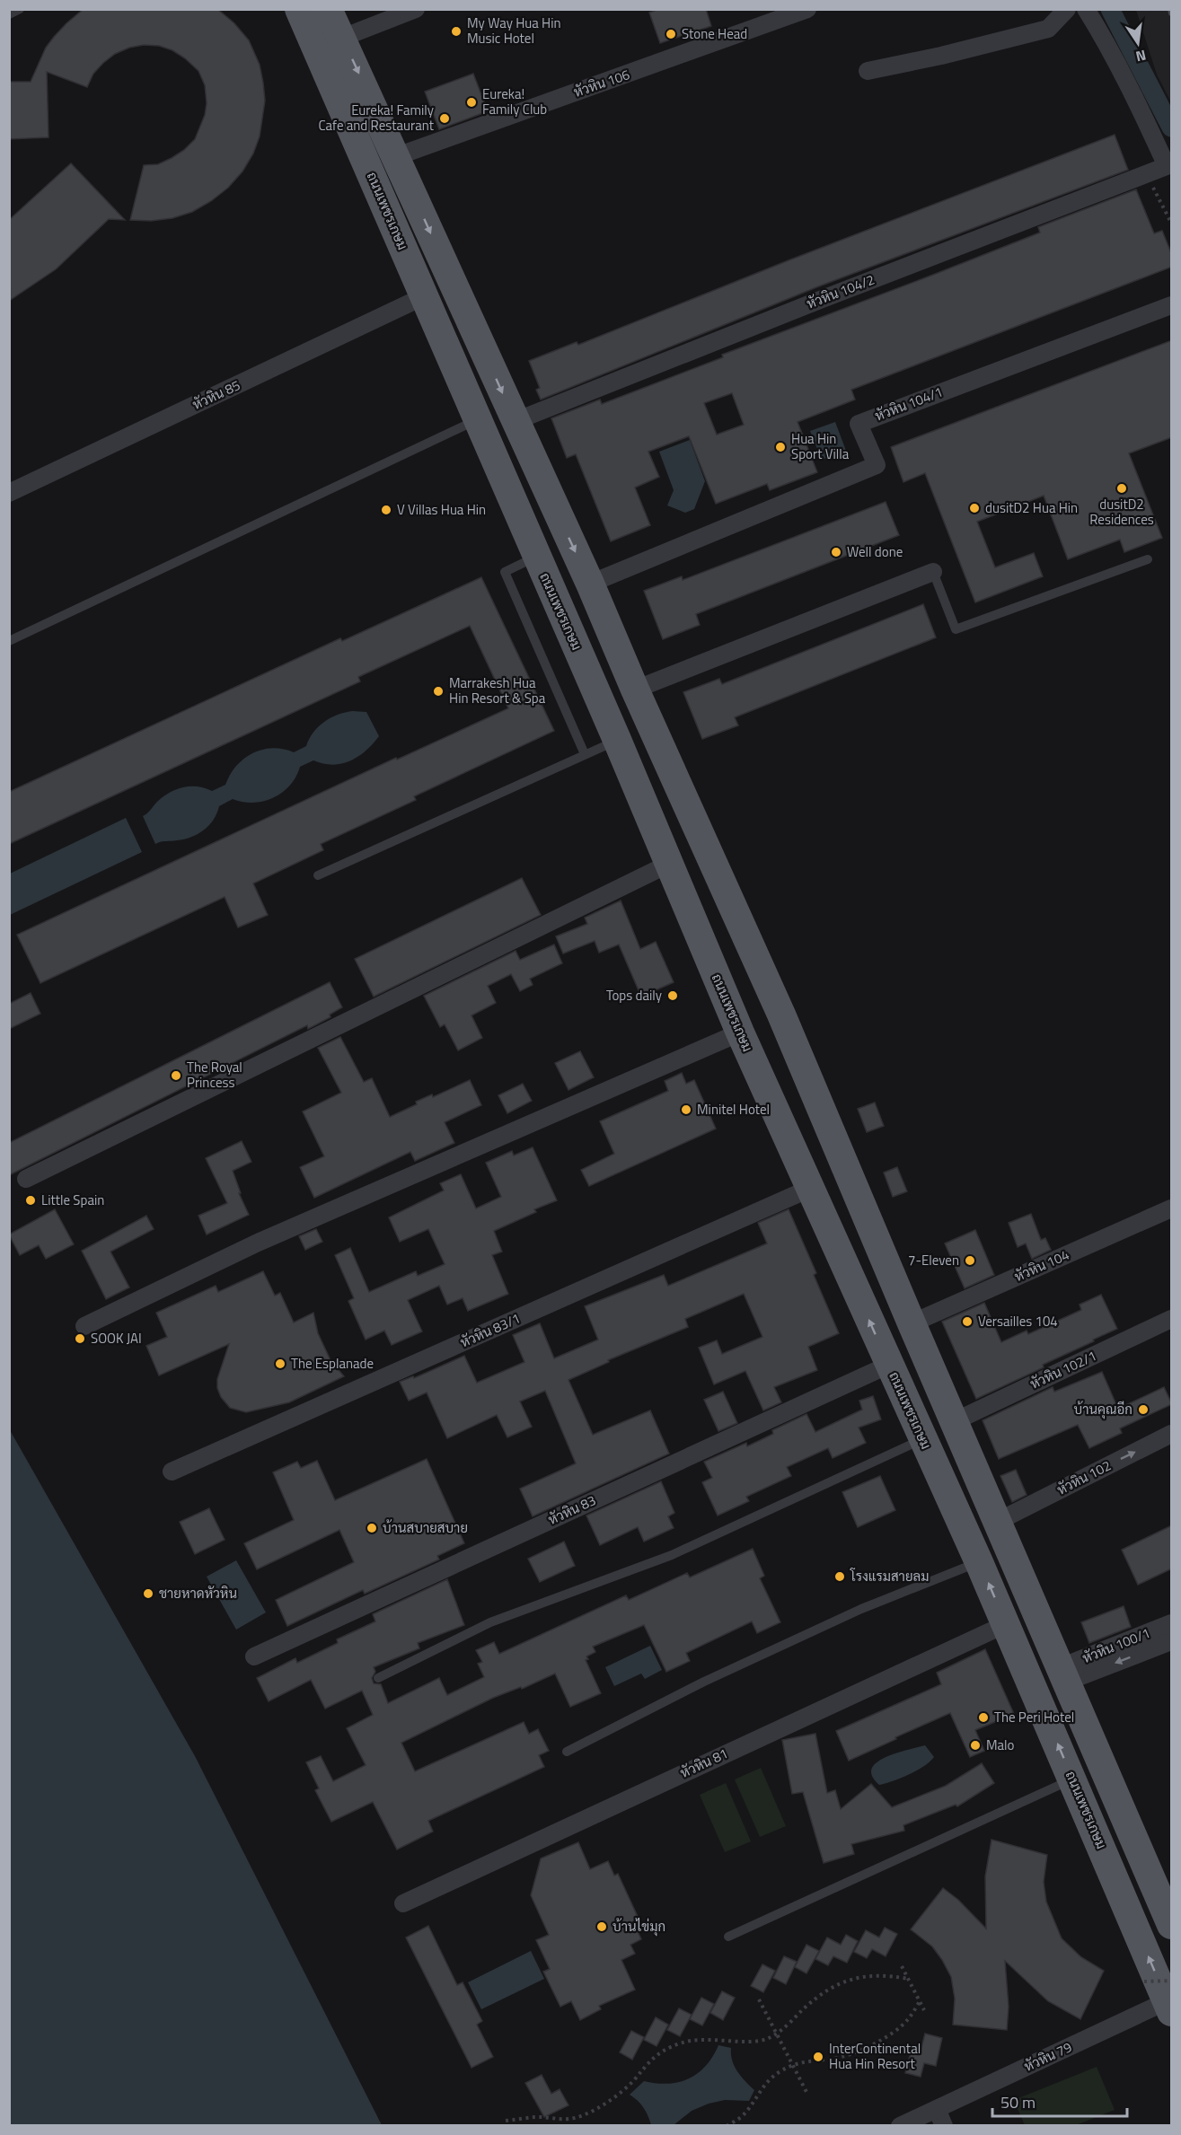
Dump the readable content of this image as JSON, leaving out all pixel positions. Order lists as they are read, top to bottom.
{
  "streets": {
    "main road": ["ถนนเพชรเกษม"],
    "street": [
      "หัวหิน 106",
      "หัวหิน 104/2",
      "หัวหิน 85",
      "หัวหิน 104/1",
      "หัวหิน 104",
      "หัวหิน 83/1",
      "หัวหิน 102/1",
      "หัวหิน 102",
      "หัวหิน 83",
      "หัวหิน 100/1",
      "หัวหิน 81",
      "หัวหิน 79"
    ]
  },
  "crossings": [
    ["ถนนเพชรเกษม", "หัวหิน 85"],
    ["ถนนเพชรเกษม", "หัวหิน 83/1"],
    ["ถนนเพชรเกษม", "หัวหิน 83"],
    ["ถนนเพชรเกษม", "หัวหิน 81"],
    ["ถนนเพชรเกษม", "หัวหิน 79"]
  ],
  "one_way": ["หัวหิน 102"],
  "places": [
    "My Way Hua Hin Music Hotel",
    "Stone Head",
    "Eureka! Family Club",
    "Eureka! Family Cafe and Restaurant",
    "Hua Hin Sport Villa",
    "dusitD2 Residences",
    "dusitD2 Hua Hin",
    "V Villas Hua Hin",
    "Well done",
    "Marrakesh Hua Hin Resort & Spa",
    "Tops daily",
    "The Royal Princess",
    "Minitel Hotel",
    "Little Spain",
    "7-Eleven",
    "Versailles 104",
    "SOOK JAI",
    "The Esplanade",
    "บ้านคุณอีก",
    "บ้านสบายสบาย",
    "โรงแรมสายลม",
    "ชายหาดหัวหิน",
    "The Peri Hotel",
    "Malo",
    "บ้านไข่มุก",
    "InterContinental Hua Hin Resort"
  ],
  "scale_bar": "50 m",
  "north": "bottom"
}
